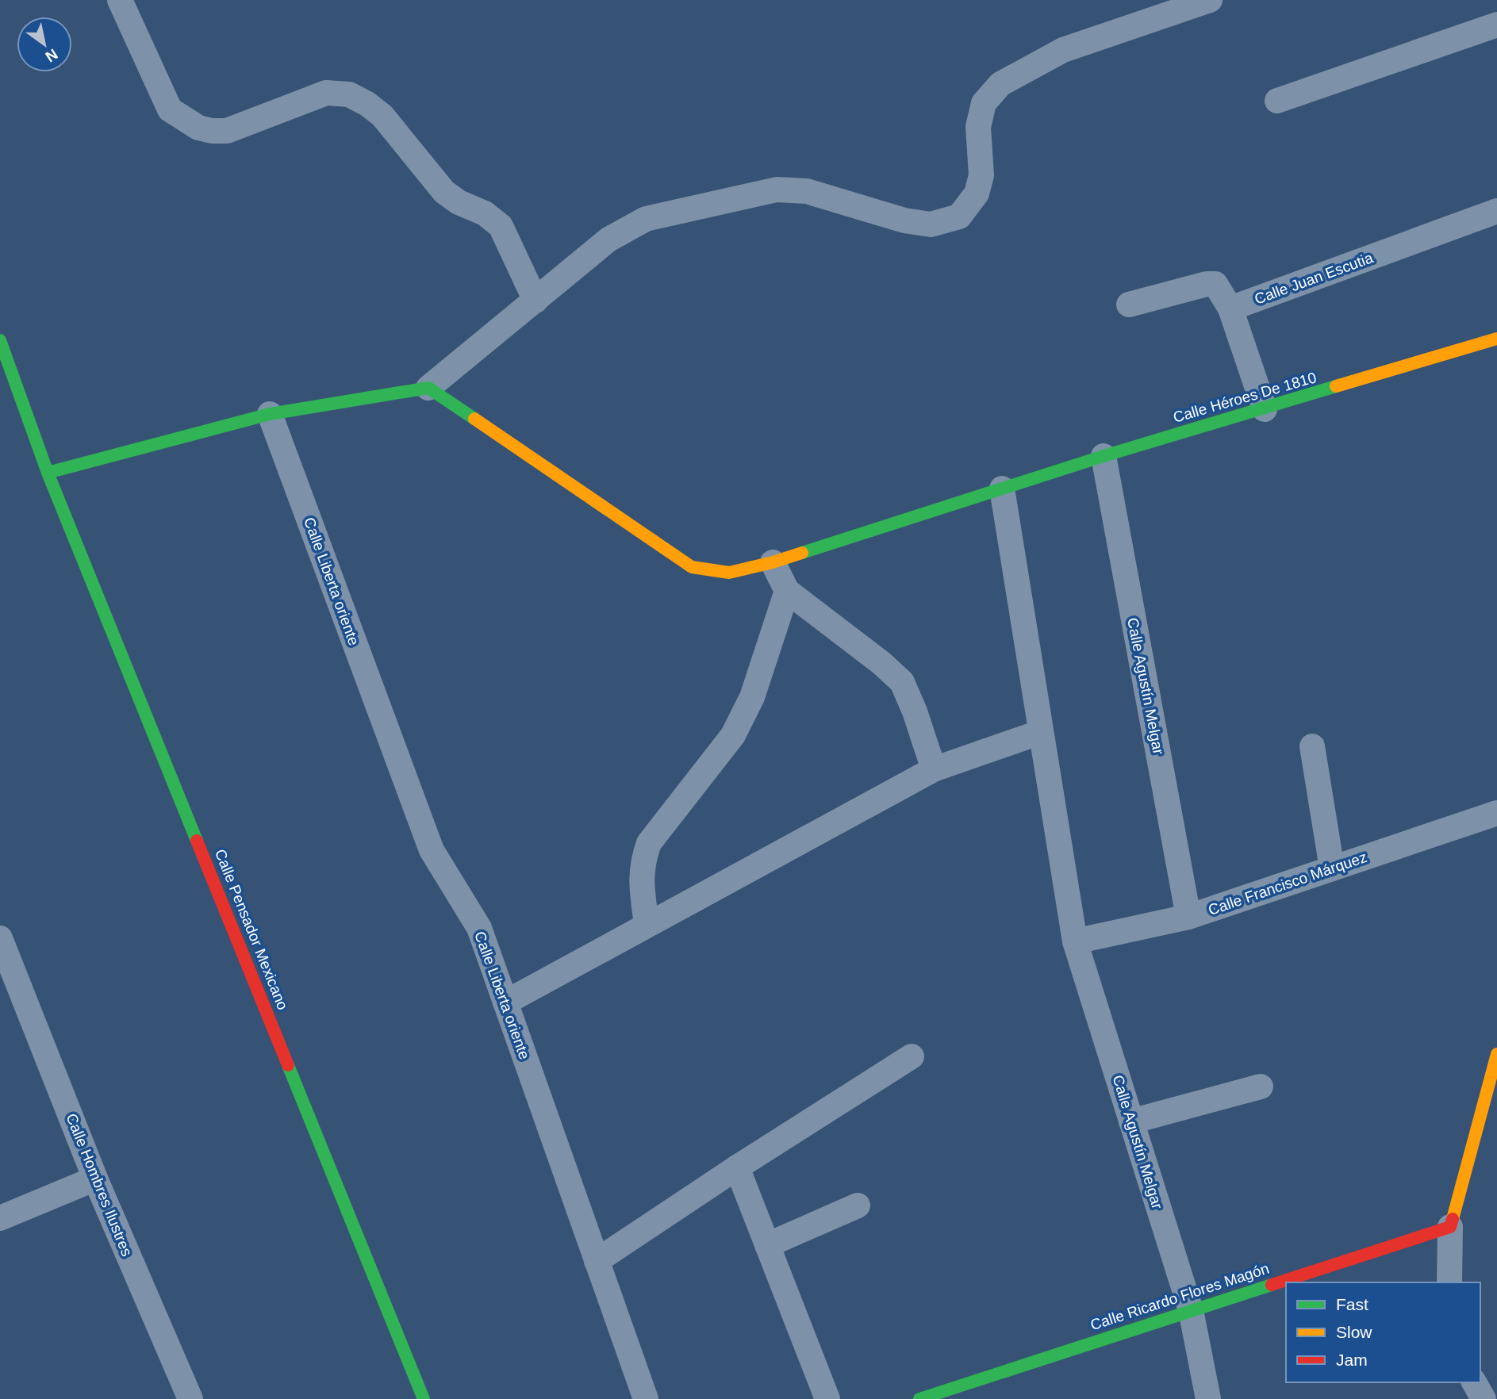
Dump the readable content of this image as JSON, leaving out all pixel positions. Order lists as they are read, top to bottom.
{
  "streets": {
    "street": [
      "Calle Juan Escutia",
      "Calle Héroes De 1810",
      "Calle Liberta oriente",
      "Calle Agustín Melgar",
      "Calle Francisco Márquez",
      "Calle Pensador Mexicano",
      "Calle Hombres Ilustres",
      "Calle Ricardo Flores Magón"
    ]
  },
  "crossings": [
    ["Calle Héroes De 1810", "Calle Agustín Melgar"],
    ["Calle Agustín Melgar", "Calle Francisco Márquez"],
    ["Calle Agustín Melgar", "Calle Ricardo Flores Magón"]
  ],
  "legend": ["Fast", "Slow", "Jam"],
  "north": "bottom right"
}
